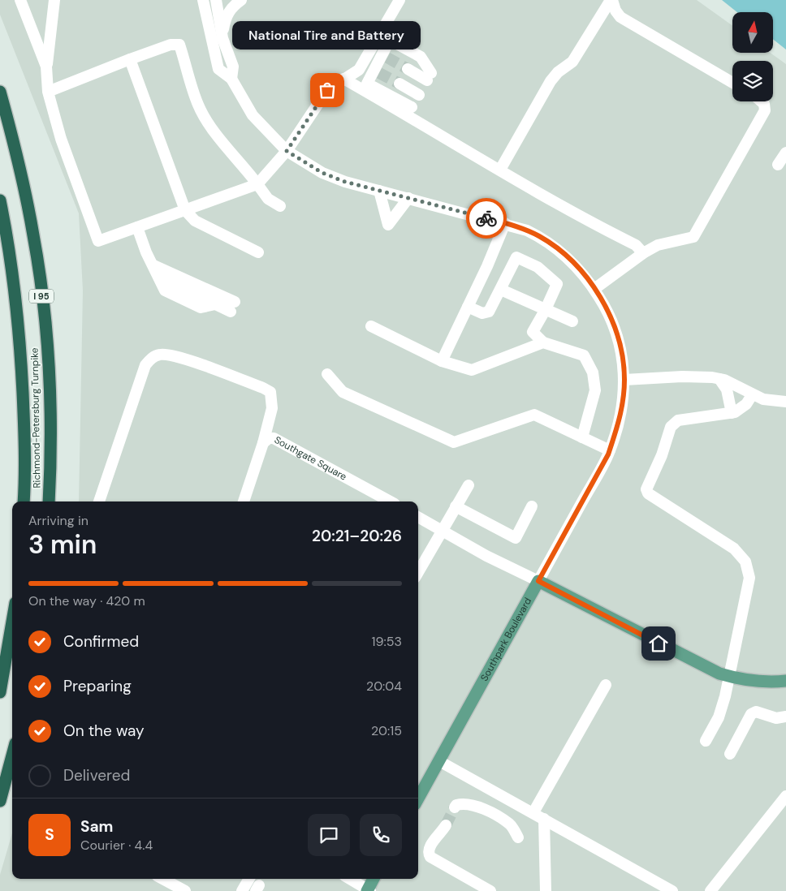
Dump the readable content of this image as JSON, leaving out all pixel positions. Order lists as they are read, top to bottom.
{
  "streets": {
    "highway": ["I 95", "Richmond-Petersburg Turnpike"],
    "main road": ["Southpark Boulevard"],
    "street": ["Southgate Square"]
  },
  "places": ["National Tire and Battery"],
  "north": "top",
  "page": {
    "bubble": "National Tire and Battery",
    "heading": ["3 min", "Arriving in", "20:21–20:26"],
    "panel": ["Sam", "Courier · 4.4"],
    "bar": "On the way · 420 m",
    "list": [
      ["Confirmed", "19:53"],
      ["Preparing", "20:04"],
      ["On the way", "20:15"],
      "Delivered"
    ],
    "round": "S"
  }
}
